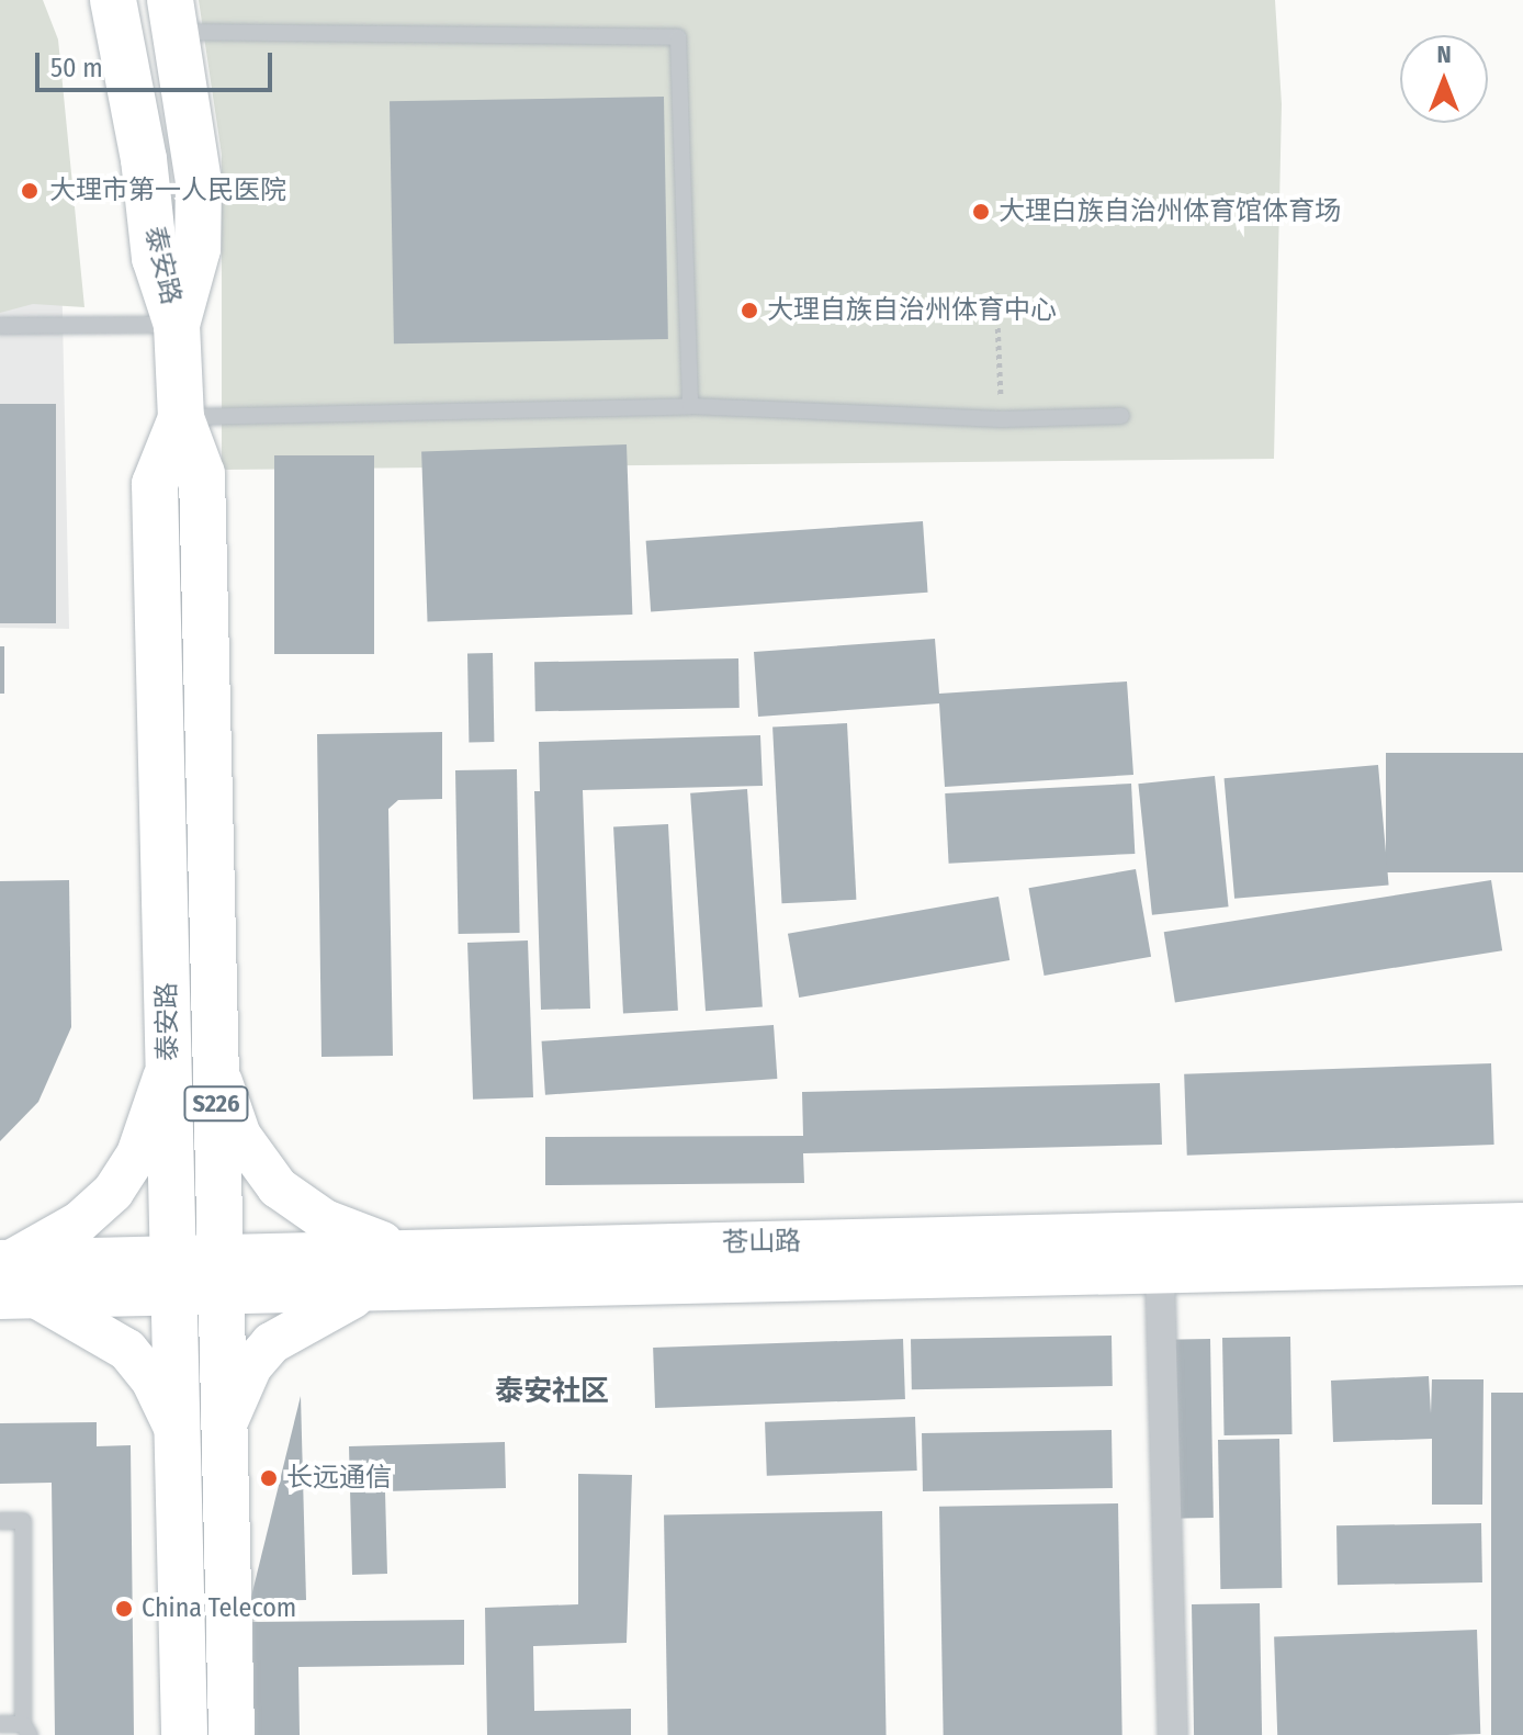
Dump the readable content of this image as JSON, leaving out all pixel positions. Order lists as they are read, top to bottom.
{
  "streets": {
    "main road": ["泰安路", "S226", "苍山路"]
  },
  "crossings": [
    ["泰安路", "苍山路"]
  ],
  "districts": ["泰安社区"],
  "places": [
    "大理市第一人民医院",
    "大理白族自治州体育馆体育场",
    "大理自族自治州体育中心",
    "长远通信",
    "China Telecom"
  ],
  "scale_bar": "50 m",
  "north": "top"
}
